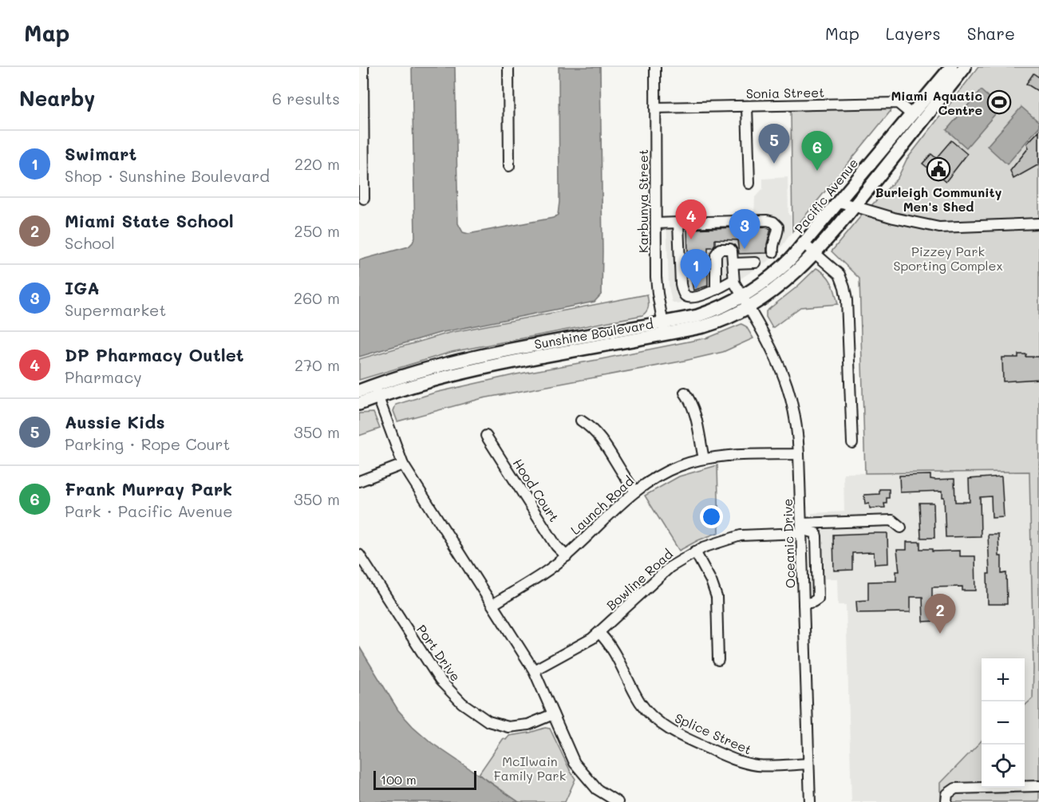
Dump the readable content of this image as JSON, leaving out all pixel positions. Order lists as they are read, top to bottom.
{
  "streets": {
    "main road": ["Pacific Avenue", "Sunshine Boulevard"],
    "street": [
      "Sonia Street",
      "Karbunya Street",
      "Hood Court",
      "Launch Road",
      "Oceanic Drive",
      "Bowline Road",
      "Port Drive",
      "Splice Street"
    ]
  },
  "crossings": [
    ["Sonia Street", "Pacific Avenue"],
    ["Sonia Street", "Karbunya Street"],
    ["Pacific Avenue", "Sunshine Boulevard"],
    ["Karbunya Street", "Sunshine Boulevard"],
    ["Sunshine Boulevard", "Oceanic Drive"],
    ["Hood Court", "Launch Road"],
    ["Launch Road", "Oceanic Drive"],
    ["Oceanic Drive", "Bowline Road"],
    ["Oceanic Drive", "Splice Street"],
    ["Bowline Road", "Splice Street"]
  ],
  "parks": ["Pizzey Park Sporting Complex", "McIlwain Family Park"],
  "places": {
    "sports": ["Miami Aquatic Centre"],
    "public building": ["Burleigh Community Men's Shed"]
  },
  "scale_bar": "100 m",
  "page": {
    "header": "Map",
    "nav": ["Map", "Layers", "Share"],
    "heading": ["Nearby", "6 results"],
    "pins": [
      "5",
      "6",
      "4",
      "3",
      "1",
      "2"
    ],
    "list": [
      {
        "mark": "1",
        "name": "Swimart",
        "note": "Shop · Sunshine Boulevard",
        "value": "220 m"
      },
      {
        "mark": "2",
        "name": "Miami State School",
        "note": "School",
        "value": "250 m"
      },
      {
        "mark": "3",
        "name": "IGA",
        "note": "Supermarket",
        "value": "260 m"
      },
      {
        "mark": "4",
        "name": "DP Pharmacy Outlet",
        "note": "Pharmacy",
        "value": "270 m"
      },
      {
        "mark": "5",
        "name": "Aussie Kids",
        "note": "Parking · Rope Court",
        "value": "350 m"
      },
      {
        "mark": "6",
        "name": "Frank Murray Park",
        "note": "Park · Pacific Avenue",
        "value": "350 m"
      }
    ],
    "map_buttons": ["+", "−"],
    "scale": "100 m"
  }
}
